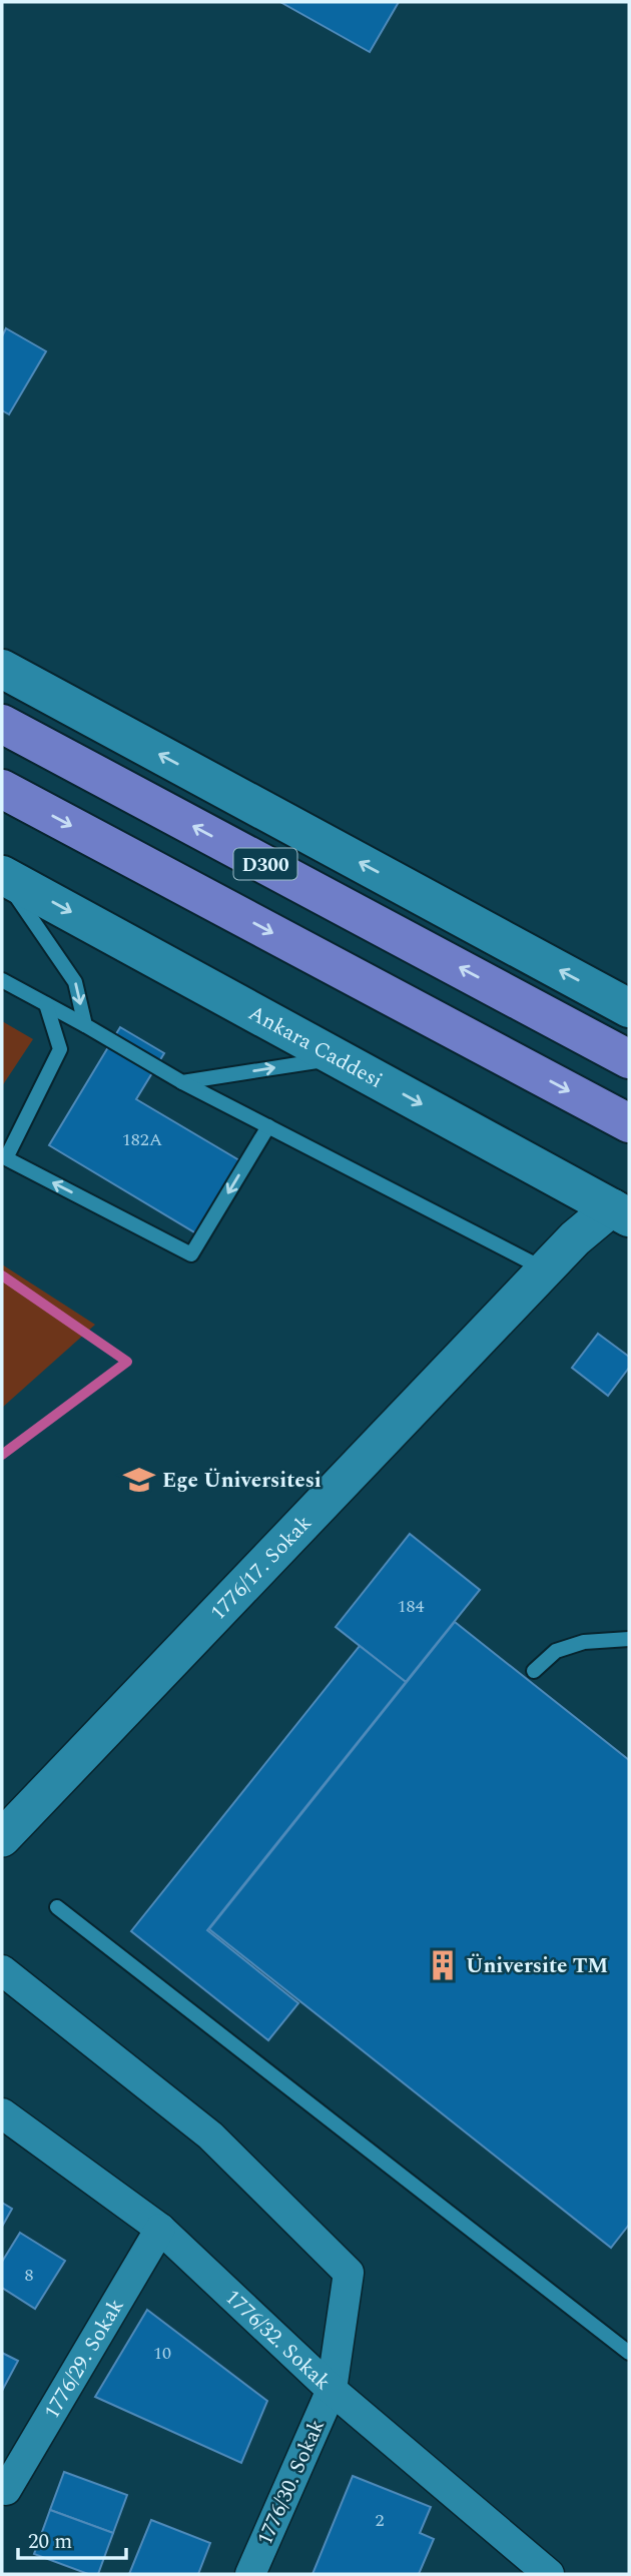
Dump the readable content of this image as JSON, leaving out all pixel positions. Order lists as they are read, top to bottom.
{
  "streets": {
    "highway": ["D300"],
    "main road": ["Ankara Caddesi"],
    "street": [
      "1776/17. Sokak",
      "1776/32. Sokak",
      "1776/29. Sokak",
      "1776/30. Sokak"
    ]
  },
  "crossings": [
    ["Ankara Caddesi", "1776/17. Sokak"],
    ["1776/32. Sokak", "1776/29. Sokak"],
    ["1776/32. Sokak", "1776/30. Sokak"]
  ],
  "places": {
    "school or university": ["Ege Üniversitesi"],
    "building": ["Üniversite TM"]
  },
  "house_numbers": [
    "182A",
    "184",
    "8",
    "10",
    "2"
  ],
  "scale_bar": "20 m"
}
